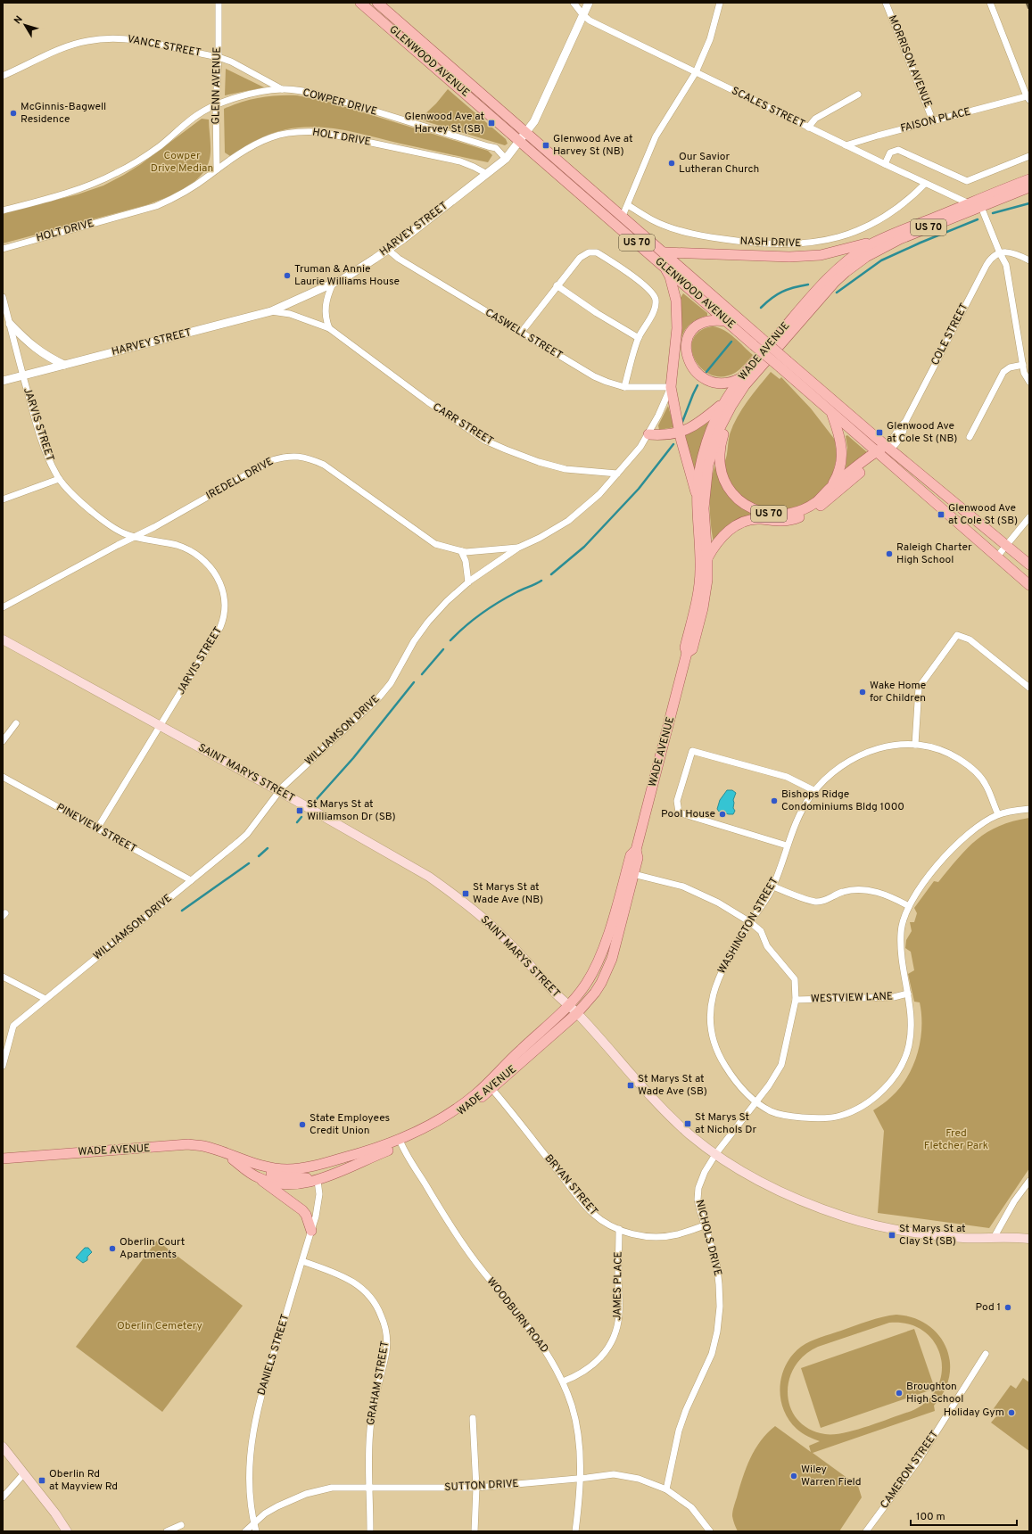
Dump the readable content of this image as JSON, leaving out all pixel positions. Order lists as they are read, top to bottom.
{
  "streets": {
    "main road": [
      "GLENWOOD AVENUE",
      "US 70",
      "WADE AVENUE",
      "SAINT MARYS STREET"
    ],
    "street": [
      "VANCE STREET",
      "MORRISON AVENUE",
      "GLENN AVENUE",
      "COWPER DRIVE",
      "SCALES STREET",
      "FAISON PLACE",
      "HOLT DRIVE",
      "HARVEY STREET",
      "NASH DRIVE",
      "CASWELL STREET",
      "COLE STREET",
      "JARVIS STREET",
      "CARR STREET",
      "IREDELL DRIVE",
      "WILLIAMSON DRIVE",
      "PINEVIEW STREET",
      "WASHINGTON STREET",
      "WESTVIEW LANE",
      "BRYAN STREET",
      "NICHOLS DRIVE",
      "JAMES PLACE",
      "WOODBURN ROAD",
      "DANIELS STREET",
      "GRAHAM STREET",
      "CAMERON STREET",
      "SUTTON DRIVE"
    ]
  },
  "crossings": [
    ["VANCE STREET", "GLENN AVENUE"],
    ["VANCE STREET", "COWPER DRIVE"],
    ["GLENWOOD AVENUE", "US 70"],
    ["GLENWOOD AVENUE", "HARVEY STREET"],
    ["GLENWOOD AVENUE", "COLE STREET"],
    ["MORRISON AVENUE", "FAISON PLACE"],
    ["GLENN AVENUE", "COWPER DRIVE"],
    ["GLENN AVENUE", "HOLT DRIVE"],
    ["COWPER DRIVE", "HARVEY STREET"],
    ["SCALES STREET", "FAISON PLACE"],
    ["SCALES STREET", "HARVEY STREET"],
    ["SCALES STREET", "NASH DRIVE"],
    ["SCALES STREET", "WADE AVENUE"],
    ["HOLT DRIVE", "HARVEY STREET"],
    ["US 70", "WADE AVENUE"],
    ["HARVEY STREET", "CASWELL STREET"],
    ["HARVEY STREET", "JARVIS STREET"],
    ["HARVEY STREET", "CARR STREET"],
    ["CASWELL STREET", "WILLIAMSON DRIVE"],
    ["WADE AVENUE", "SAINT MARYS STREET"],
    ["WADE AVENUE", "BRYAN STREET"],
    ["WADE AVENUE", "NICHOLS DRIVE"],
    ["WADE AVENUE", "WOODBURN ROAD"],
    ["WADE AVENUE", "DANIELS STREET"],
    ["JARVIS STREET", "IREDELL DRIVE"],
    ["JARVIS STREET", "SAINT MARYS STREET"],
    ["JARVIS STREET", "PINEVIEW STREET"],
    ["CARR STREET", "WILLIAMSON DRIVE"],
    ["IREDELL DRIVE", "WILLIAMSON DRIVE"],
    ["WILLIAMSON DRIVE", "SAINT MARYS STREET"],
    ["WILLIAMSON DRIVE", "PINEVIEW STREET"],
    ["SAINT MARYS STREET", "NICHOLS DRIVE"],
    ["WASHINGTON STREET", "WESTVIEW LANE"],
    ["WASHINGTON STREET", "NICHOLS DRIVE"],
    ["WESTVIEW LANE", "NICHOLS DRIVE"],
    ["BRYAN STREET", "NICHOLS DRIVE"],
    ["BRYAN STREET", "JAMES PLACE"],
    ["NICHOLS DRIVE", "SUTTON DRIVE"],
    ["JAMES PLACE", "WOODBURN ROAD"],
    ["WOODBURN ROAD", "SUTTON DRIVE"],
    ["DANIELS STREET", "GRAHAM STREET"],
    ["DANIELS STREET", "SUTTON DRIVE"],
    ["GRAHAM STREET", "SUTTON DRIVE"]
  ],
  "parks": ["Cowper Drive Median", "Fred Fletcher Park", "Oberlin Cemetery"],
  "places": {
    "other": [
      "McGinnis-Bagwell Residence",
      "Our Savior Lutheran Church",
      "Truman & Annie Laurie Williams House",
      "Raleigh Charter High School",
      "Wake Home for Children",
      "Bishops Ridge Condominiums Bldg 1000",
      "Pool House",
      "State Employees Credit Union",
      "Oberlin Court Apartments",
      "Pod 1",
      "Broughton High School",
      "Holiday Gym",
      "Wiley Warren Field"
    ],
    "transit": [
      "Glenwood Ave at Harvey St (SB)",
      "Glenwood Ave at Harvey St (NB)",
      "Glenwood Ave at Cole St (NB)",
      "Glenwood Ave at Cole St (SB)",
      "St Marys St at Williamson Dr (SB)",
      "St Marys St at Wade Ave (NB)",
      "St Marys St at Wade Ave (SB)",
      "St Marys St at Nichols Dr",
      "St Marys St at Clay St (SB)",
      "Oberlin Rd at Mayview Rd"
    ]
  },
  "scale_bar": "100 m",
  "north": "top left"
}
